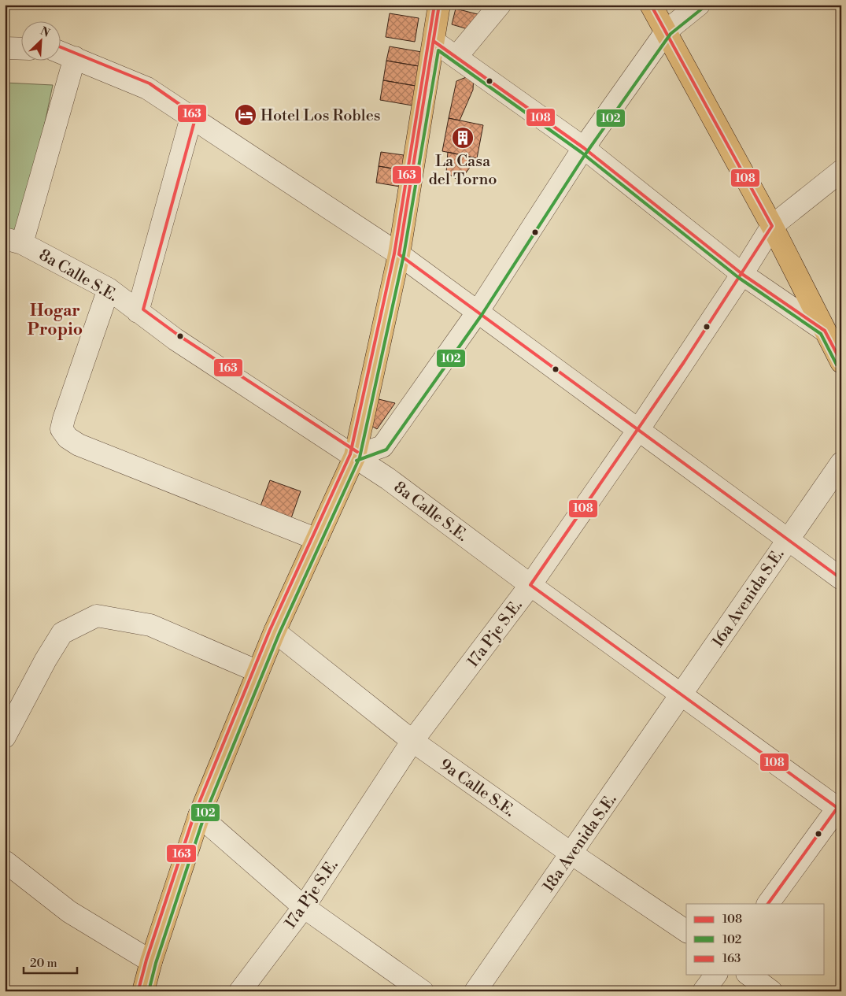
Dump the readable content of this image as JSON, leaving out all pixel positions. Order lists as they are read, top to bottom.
{
  "streets": {
    "street": [
      "8a Calle S.E.",
      "16a Avenida S.E.",
      "17a Pje S.E.",
      "9a Calle S.E.",
      "18a Avenida S.E."
    ]
  },
  "crossings": [
    ["8a Calle S.E.", "16a Avenida S.E."],
    ["8a Calle S.E.", "17a Pje S.E."],
    ["8a Calle S.E.", "18a Avenida S.E."],
    ["16a Avenida S.E.", "18a Avenida S.E."],
    ["17a Pje S.E.", "9a Calle S.E."],
    ["9a Calle S.E.", "18a Avenida S.E."]
  ],
  "districts": ["Hogar Propio"],
  "places": {
    "hotel": ["Hotel Los Robles"],
    "building": ["La Casa del Torno"]
  },
  "lines": ["transit line 108", "transit line 163", "transit line 102"],
  "legend": ["108", "102", "163"],
  "scale_bar": "20 m",
  "north": "top right"
}
